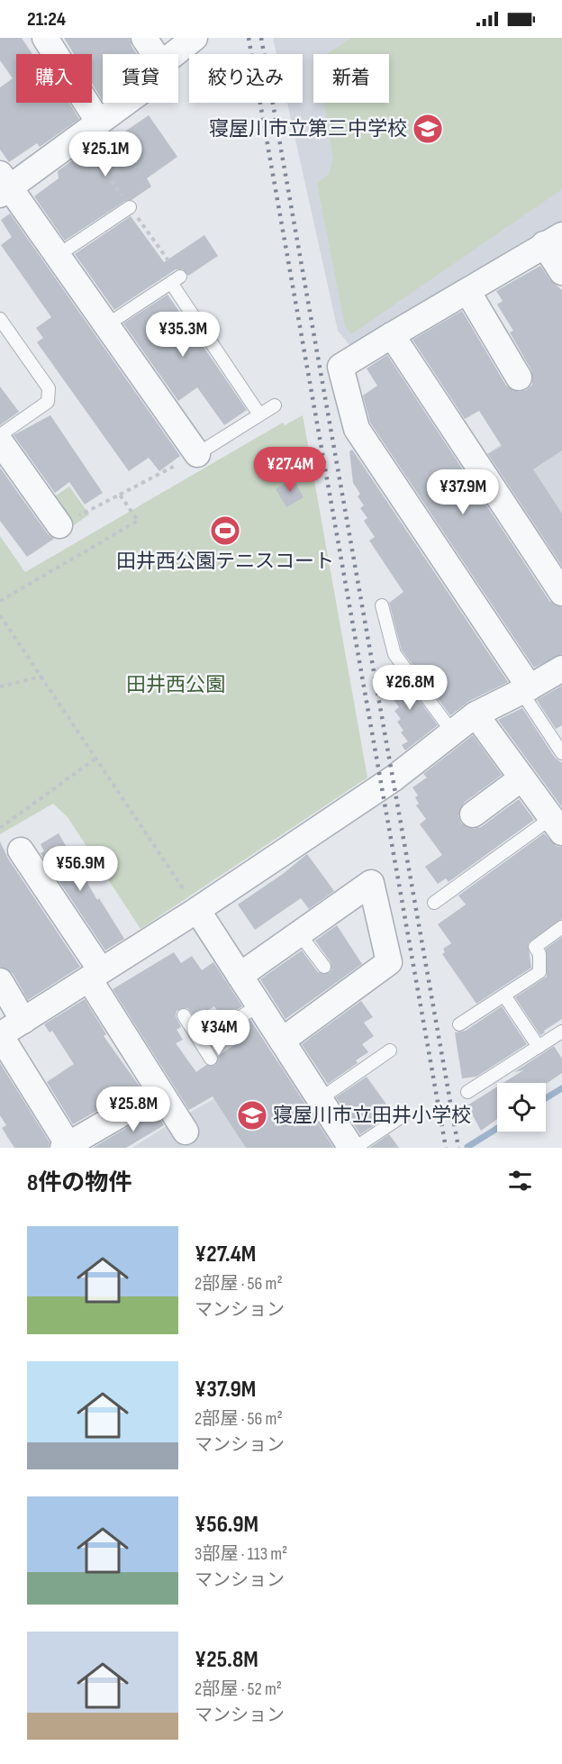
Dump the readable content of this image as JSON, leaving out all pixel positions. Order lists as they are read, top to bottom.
{
  "parks": ["田井西公園"],
  "places": {
    "school or university": ["寝屋川市立第三中学校", "寝屋川市立田井小学校"],
    "sports": ["田井西公園テニスコート"]
  },
  "page": {
    "status": "21:24",
    "chip": [
      "購入",
      "賃貸",
      "絞り込み",
      "新着"
    ],
    "price": [
      "¥25.1M",
      "¥35.3M",
      "¥27.4M",
      "¥37.9M",
      "¥26.8M",
      "¥56.9M",
      "¥34M",
      "¥25.8M"
    ],
    "heading": "8件の物件",
    "list": [
      {
        "name": "¥27.4M",
        "note": "2部屋 · 56 m² · マンション"
      },
      {
        "name": "¥37.9M",
        "note": "2部屋 · 56 m² · マンション"
      },
      {
        "name": "¥56.9M",
        "note": "3部屋 · 113 m² · マンション"
      },
      {
        "name": "¥25.8M",
        "note": "2部屋 · 52 m² · マンション"
      }
    ]
  }
}
